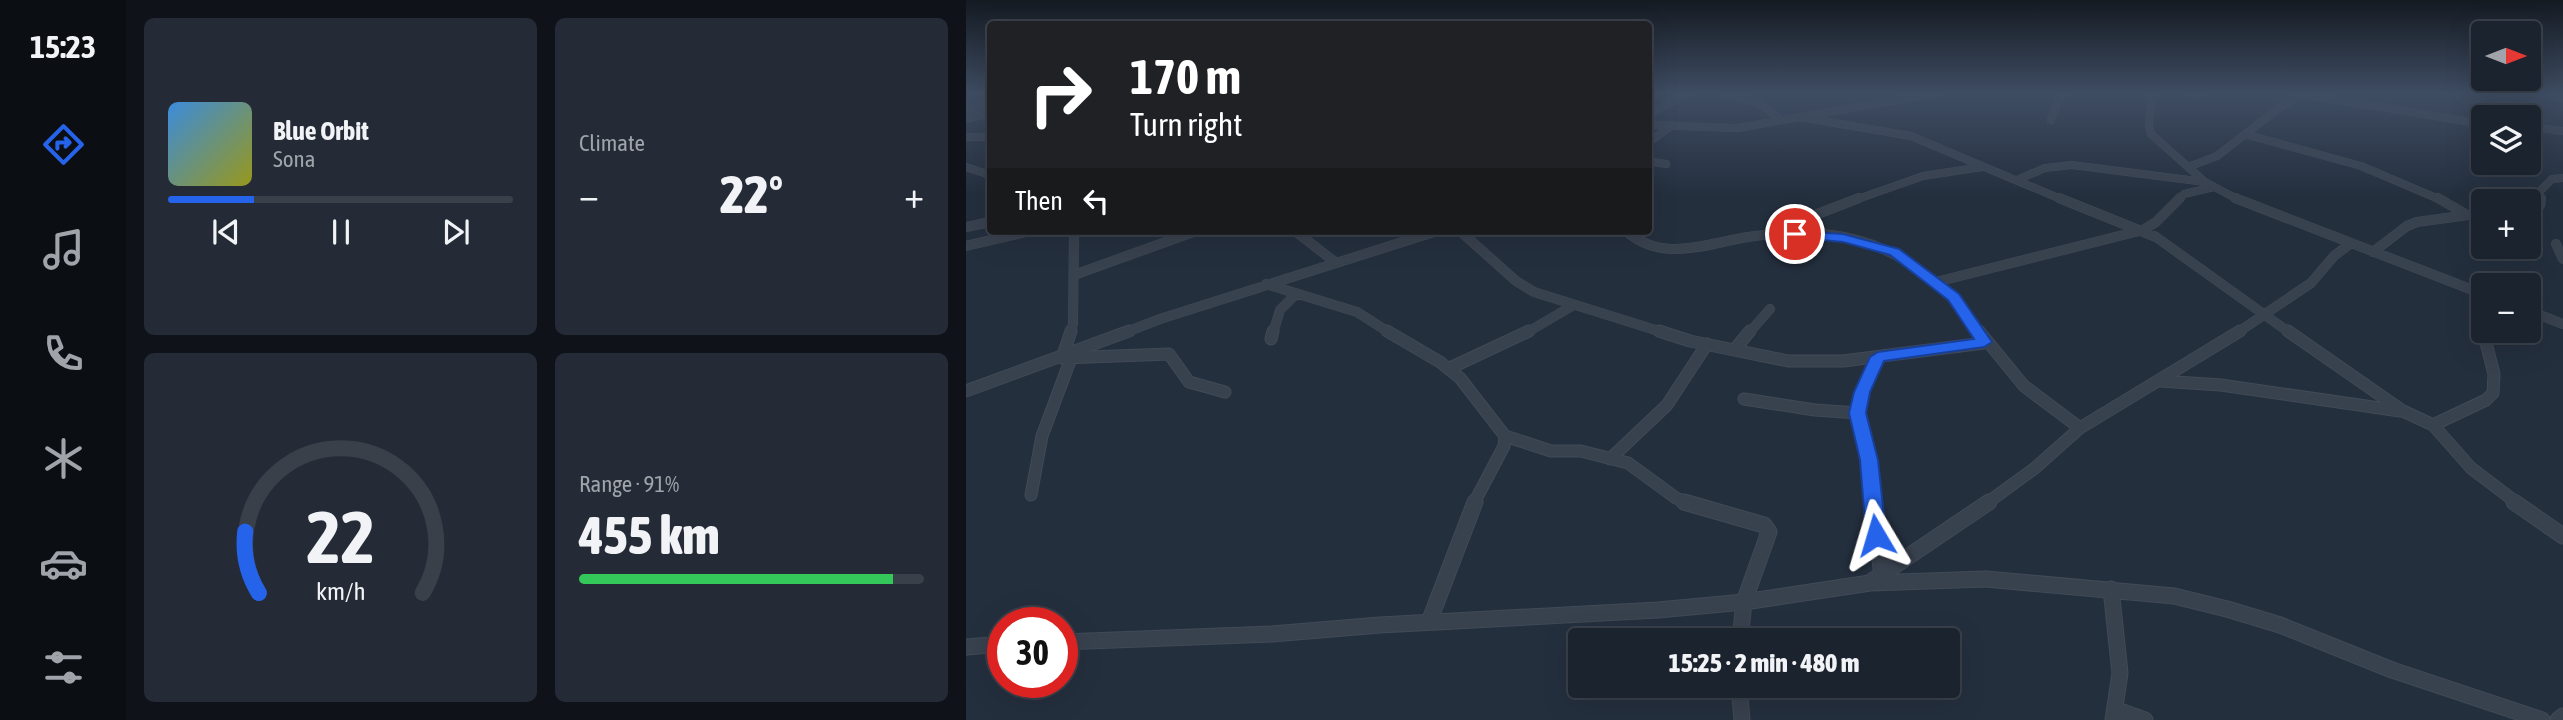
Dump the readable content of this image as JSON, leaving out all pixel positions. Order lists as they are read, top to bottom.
{
  "north": "right",
  "page": {
    "tabs": "15:23",
    "tile": [
      "Climate",
      ["Range · 91%", "455 km"]
    ],
    "map_buttons": ["+", "−"],
    "turn": ["170 m", "Turn right"],
    "song": ["Blue Orbit", "Sona"],
    "heat": ["−", "22°", "+"],
    "then": "Then",
    "limit": "30",
    "trip": "15:25 · 2 min · 480 m",
    "gauge": ["22", "km/h"]
  }
}
